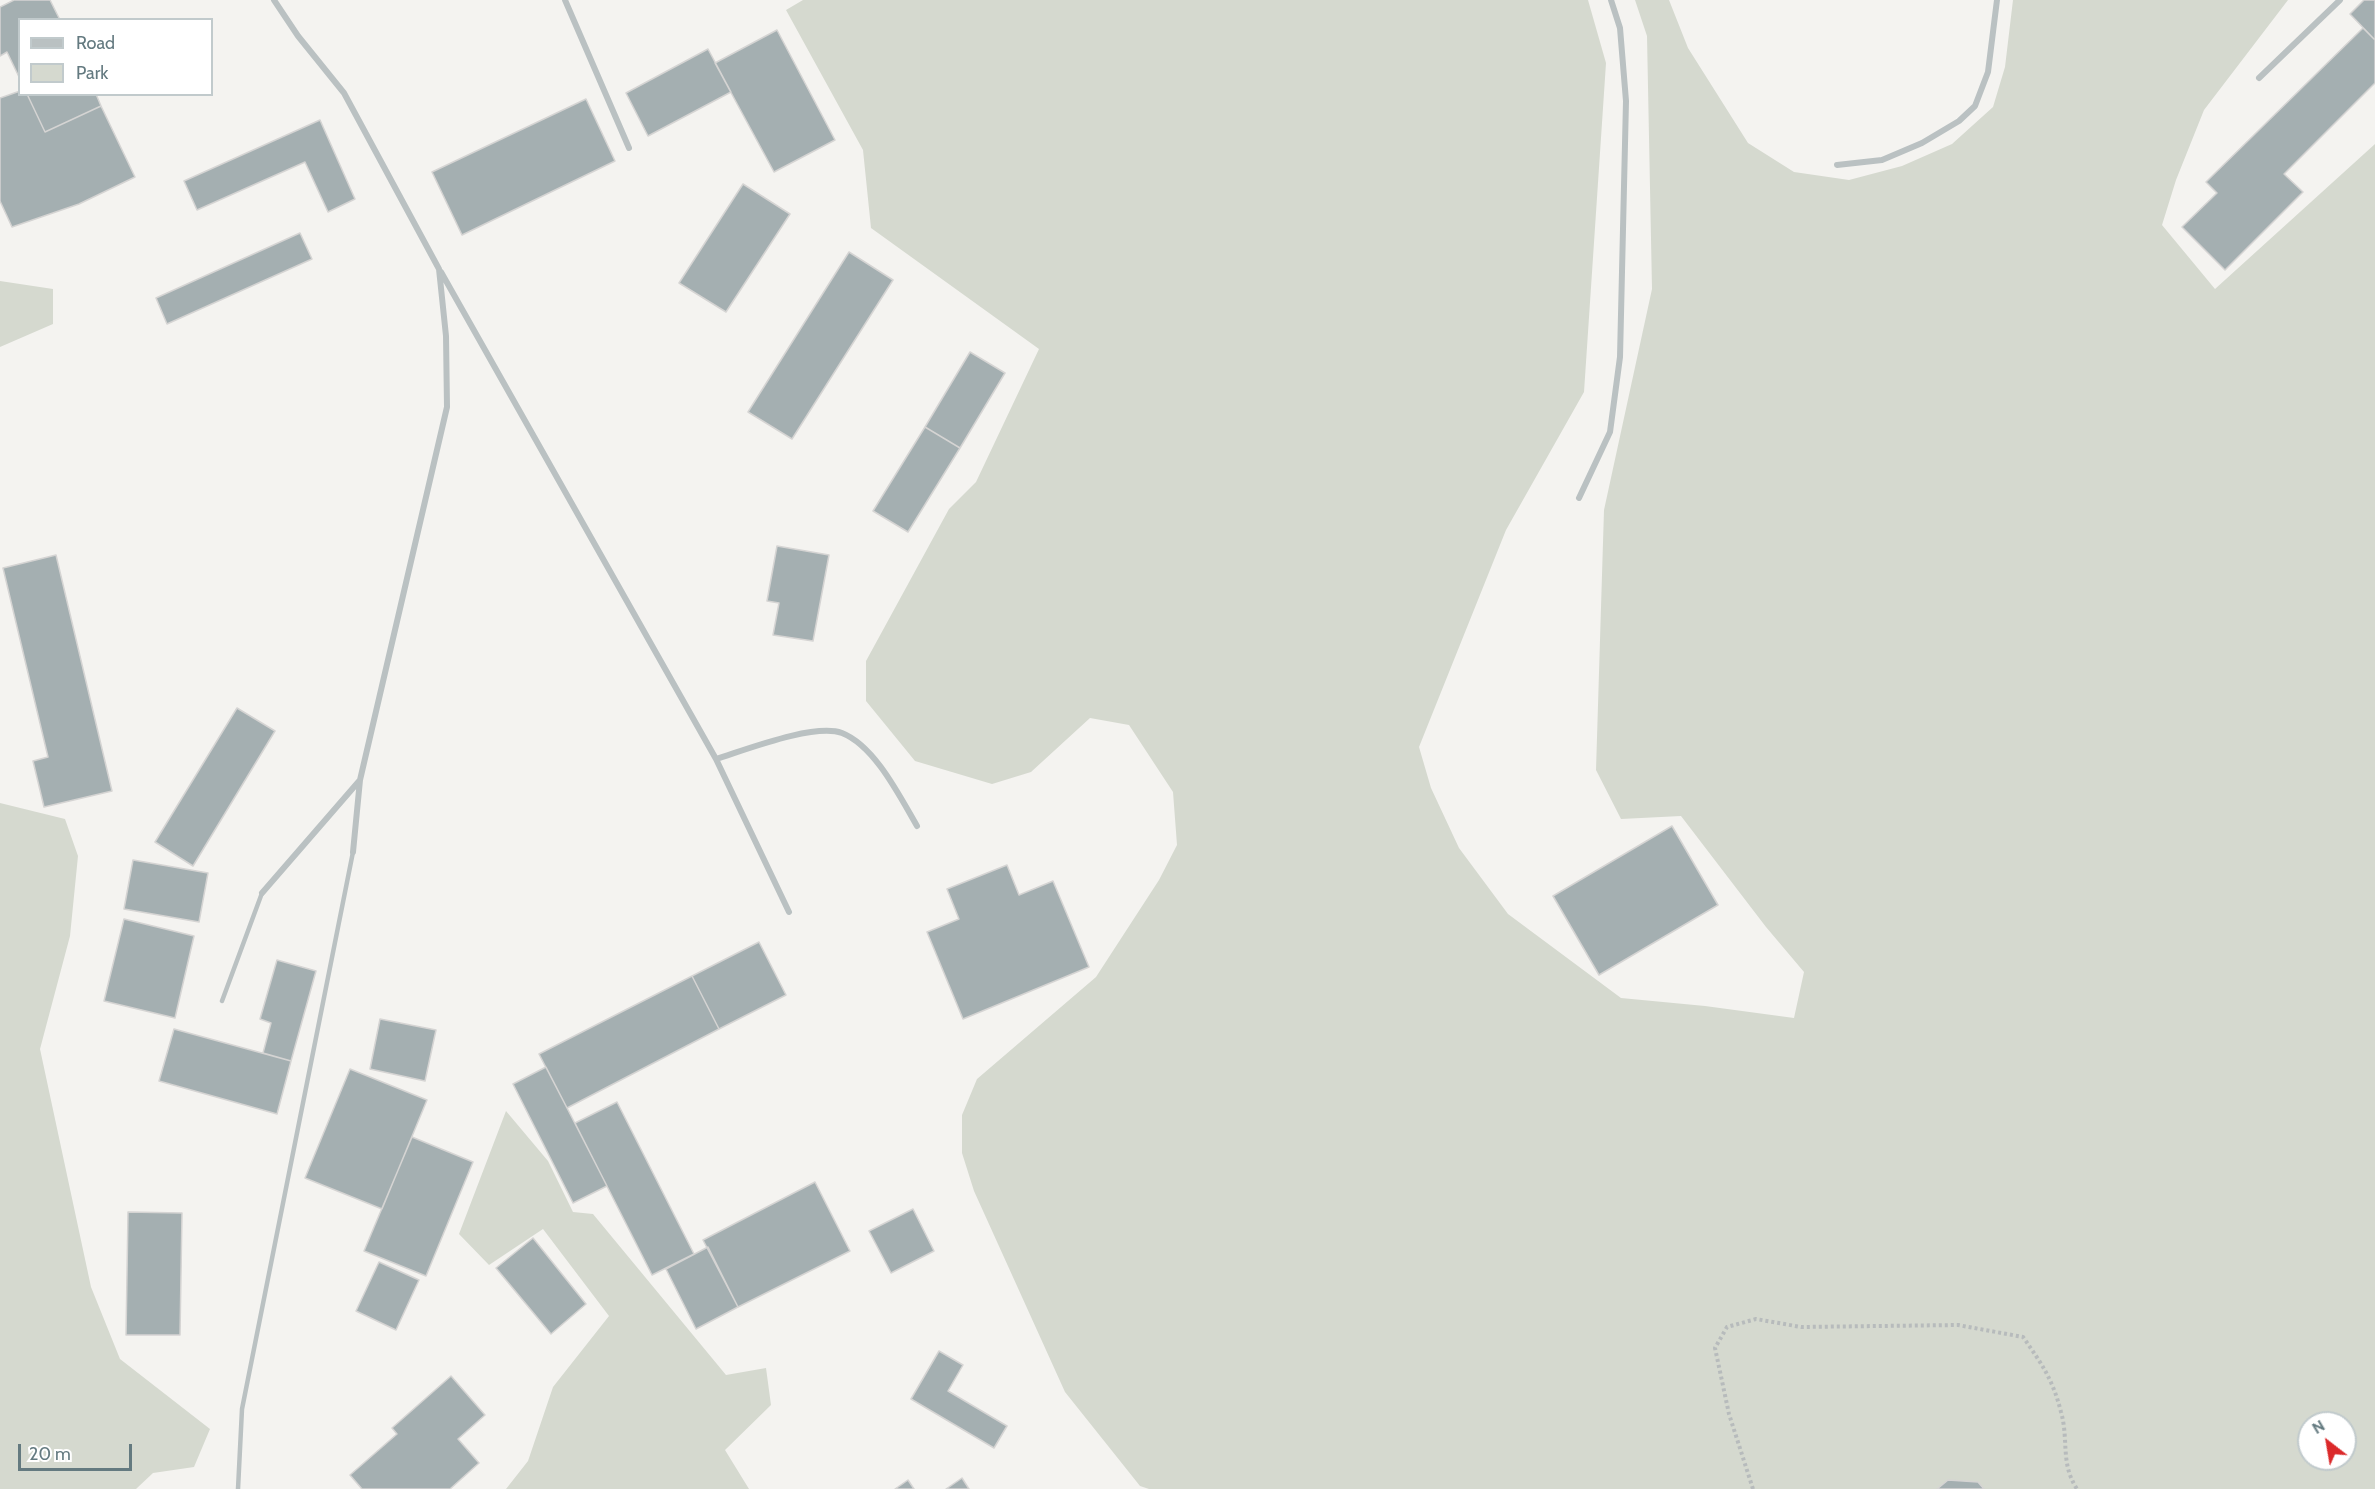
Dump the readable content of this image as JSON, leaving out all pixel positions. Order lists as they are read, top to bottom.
{
  "legend": ["Road", "Park"],
  "scale_bar": "20 m",
  "north": "top left"
}
